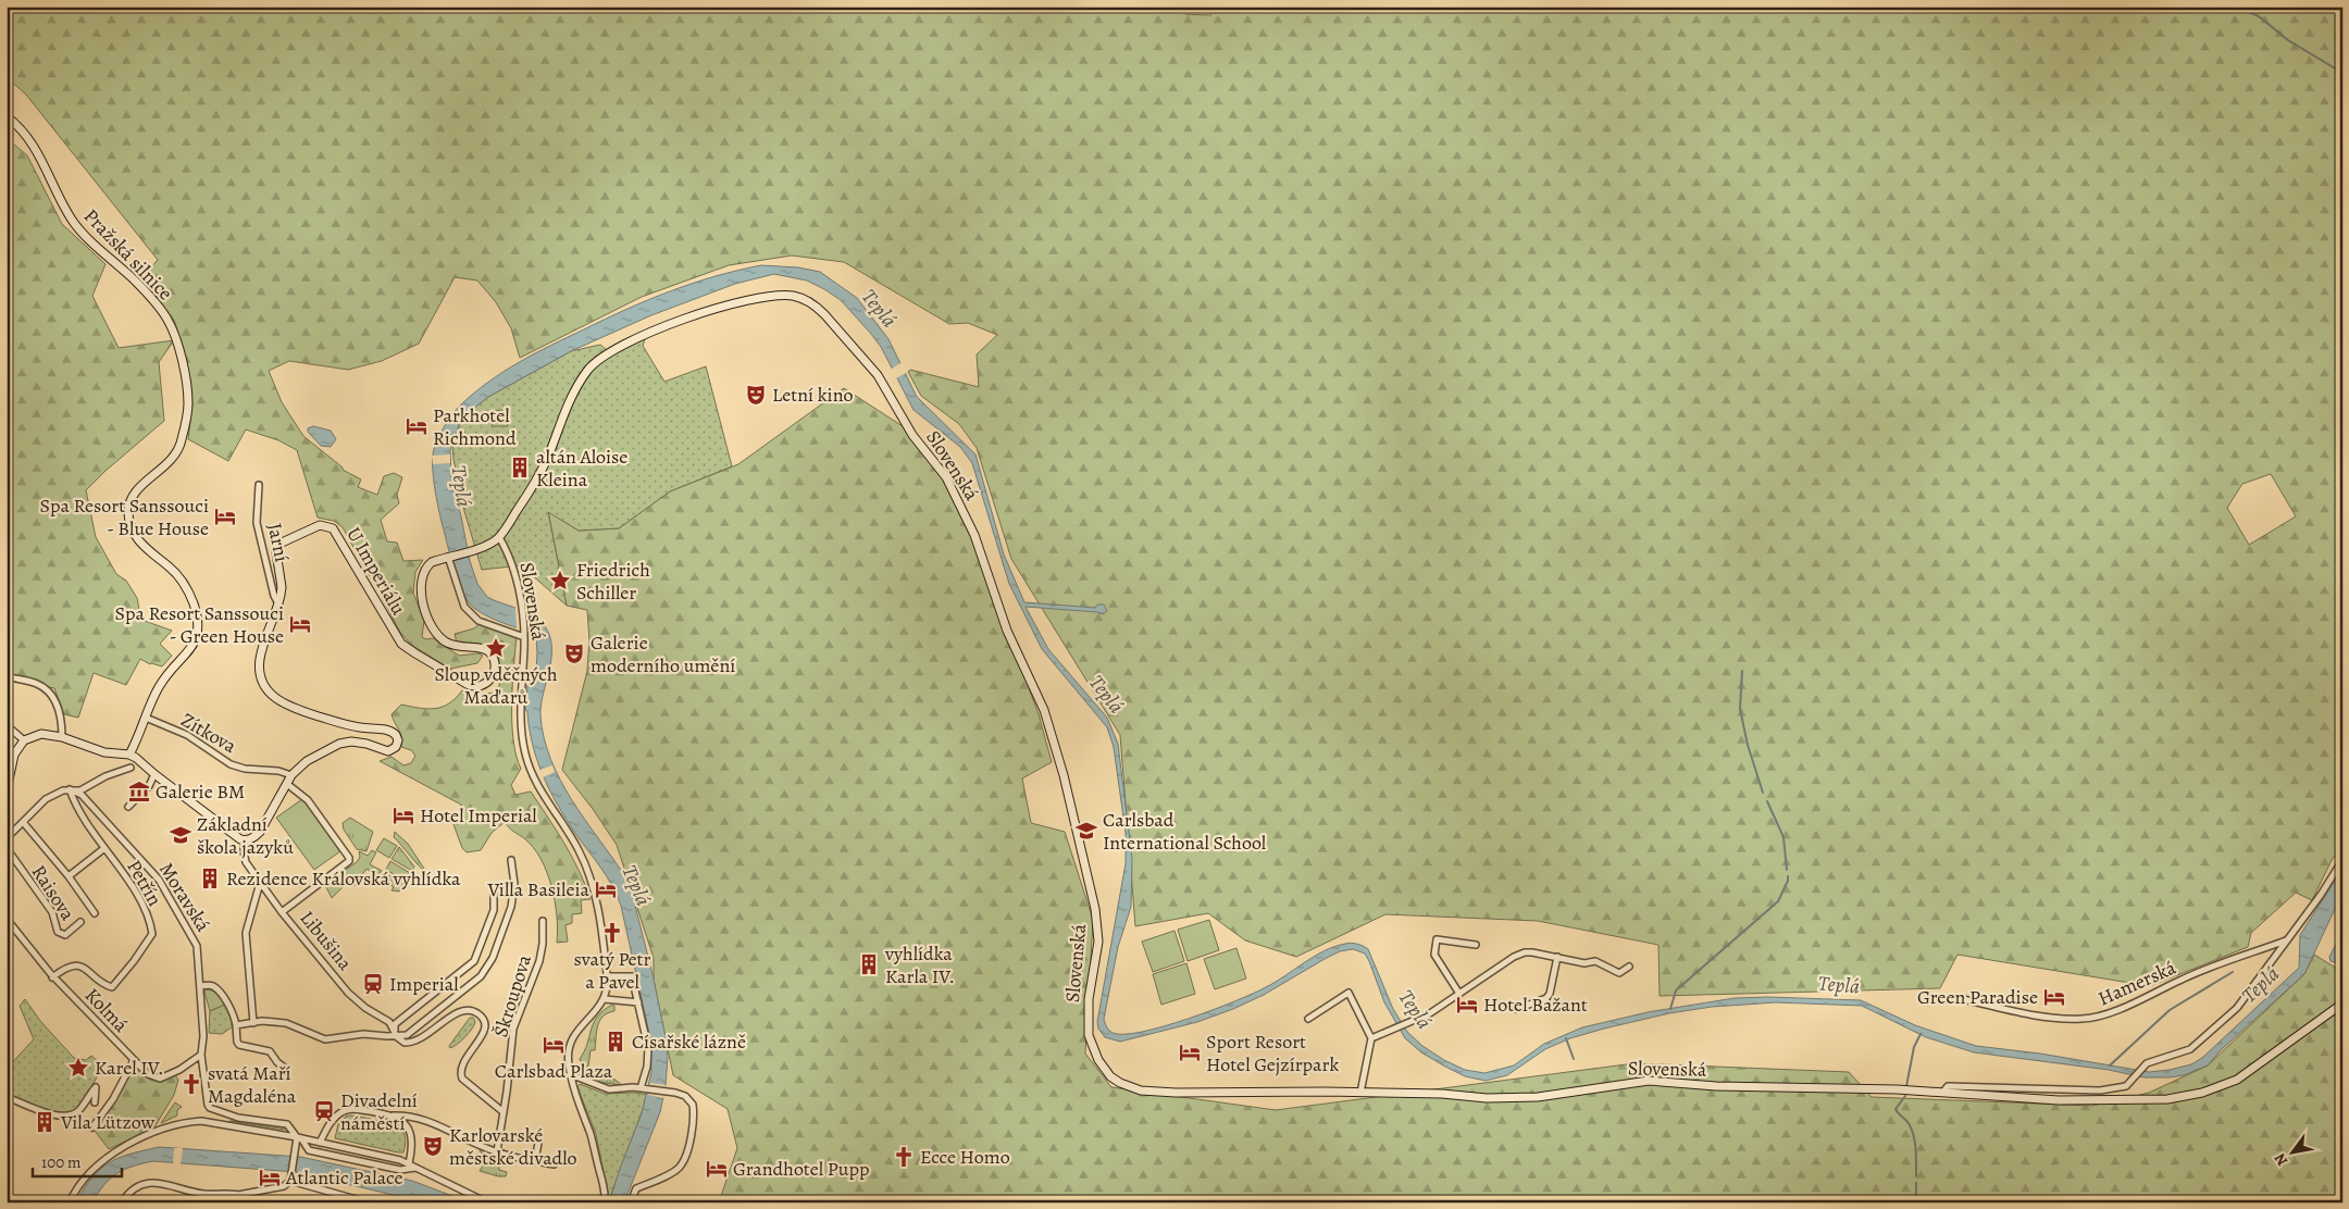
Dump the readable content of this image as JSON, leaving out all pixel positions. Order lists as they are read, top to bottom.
{
  "streets": {
    "street": [
      "Pražská silnice",
      "Slovenská",
      "Jarní",
      "U Imperiálu",
      "Zítkova",
      "Petřín",
      "Raisova",
      "Moravská",
      "Libušina",
      "Hamerská",
      "Škroupova",
      "Kolmá"
    ]
  },
  "crossings": [
    ["Pražská silnice", "Zítkova"],
    ["Slovenská", "U Imperiálu"],
    ["Jarní", "U Imperiálu"],
    ["U Imperiálu", "Zítkova"],
    ["U Imperiálu", "Libušina"],
    ["Petřín", "Raisova"],
    ["Petřín", "Moravská"],
    ["Petřín", "Kolmá"],
    ["Moravská", "Kolmá"]
  ],
  "water": ["Teplá"],
  "places": {
    "theatre": ["Letní kino", "Galerie moderního umění", "Karlovarské městské divadlo"],
    "hotel": [
      "Parkhotel Richmond",
      "Spa Resort Sanssouci - Blue House",
      "Spa Resort Sanssouci - Green House",
      "Hotel Imperial",
      "Villa Basileia",
      "Green Paradise",
      "Hotel Bažant",
      "Carlsbad Plaza",
      "Sport Resort Hotel Gejzírpark",
      "Grandhotel Pupp",
      "Atlantic Palace"
    ],
    "building": [
      "altán Aloise Kleina",
      "Rezidence Královská vyhlídka",
      "vyhlídka Karla IV.",
      "Císařské lázně",
      "Vila Lützow"
    ],
    "place": ["Friedrich Schiller", "Sloup vděčných Maďarů", "Karel IV."],
    "museum": ["Galerie BM"],
    "school or university": ["Carlsbad International School", "Základní škola jazyků"],
    "church": ["svatý Petr a Pavel", "svatá Maří Magdaléna", "Ecce Homo"],
    "station": ["Imperial", "Divadelní náměstí"]
  },
  "scale_bar": "100 m",
  "north": "bottom left"
}
